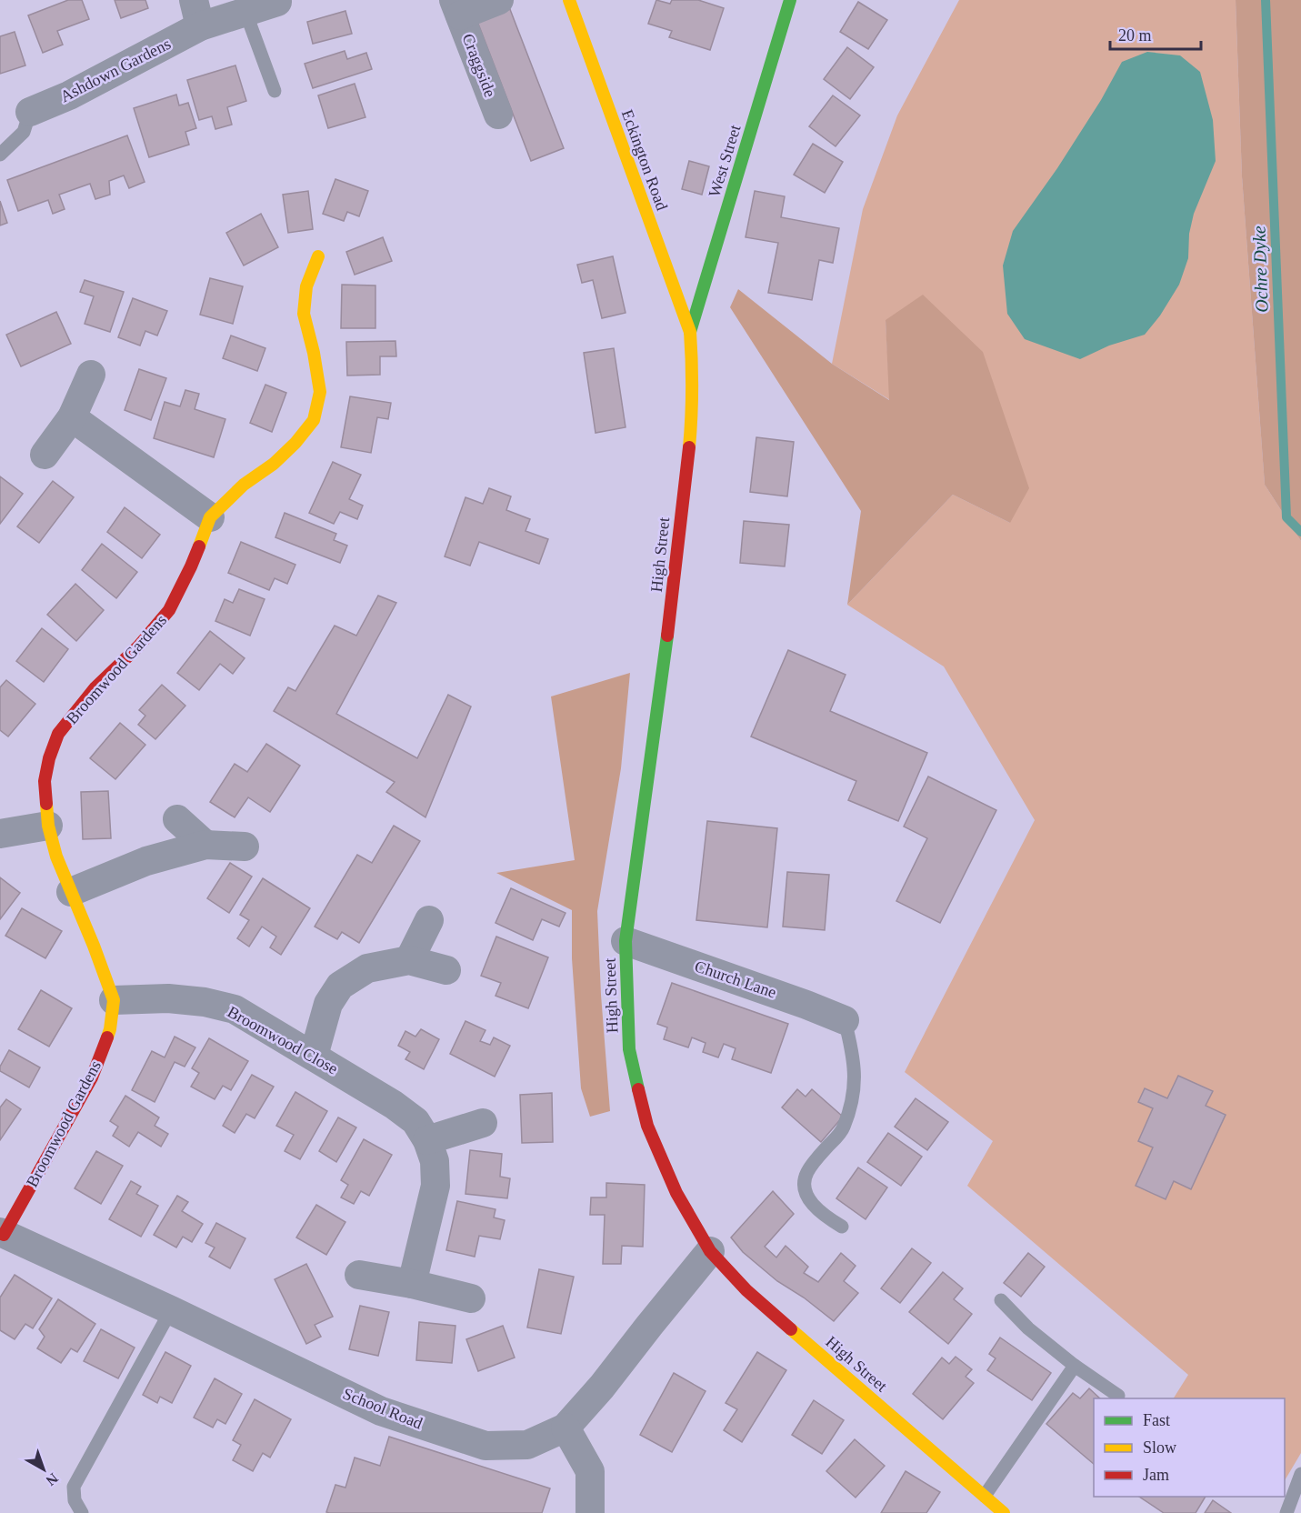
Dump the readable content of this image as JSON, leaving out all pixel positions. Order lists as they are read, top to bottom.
{
  "streets": {
    "street": [
      "Craggside",
      "Ashdown Gardens",
      "Eckington Road",
      "West Street",
      "High Street",
      "Broomwood Gardens",
      "Church Lane",
      "Broomwood Close",
      "School Road"
    ]
  },
  "crossings": [
    ["Eckington Road", "West Street"],
    ["Eckington Road", "High Street"],
    ["West Street", "High Street"],
    ["High Street", "Church Lane"],
    ["High Street", "School Road"],
    ["Broomwood Gardens", "Broomwood Close"],
    ["Broomwood Gardens", "School Road"]
  ],
  "water": ["Ochre Dyke"],
  "legend": ["Fast", "Slow", "Jam"],
  "scale_bar": "20 m",
  "north": "bottom right"
}
